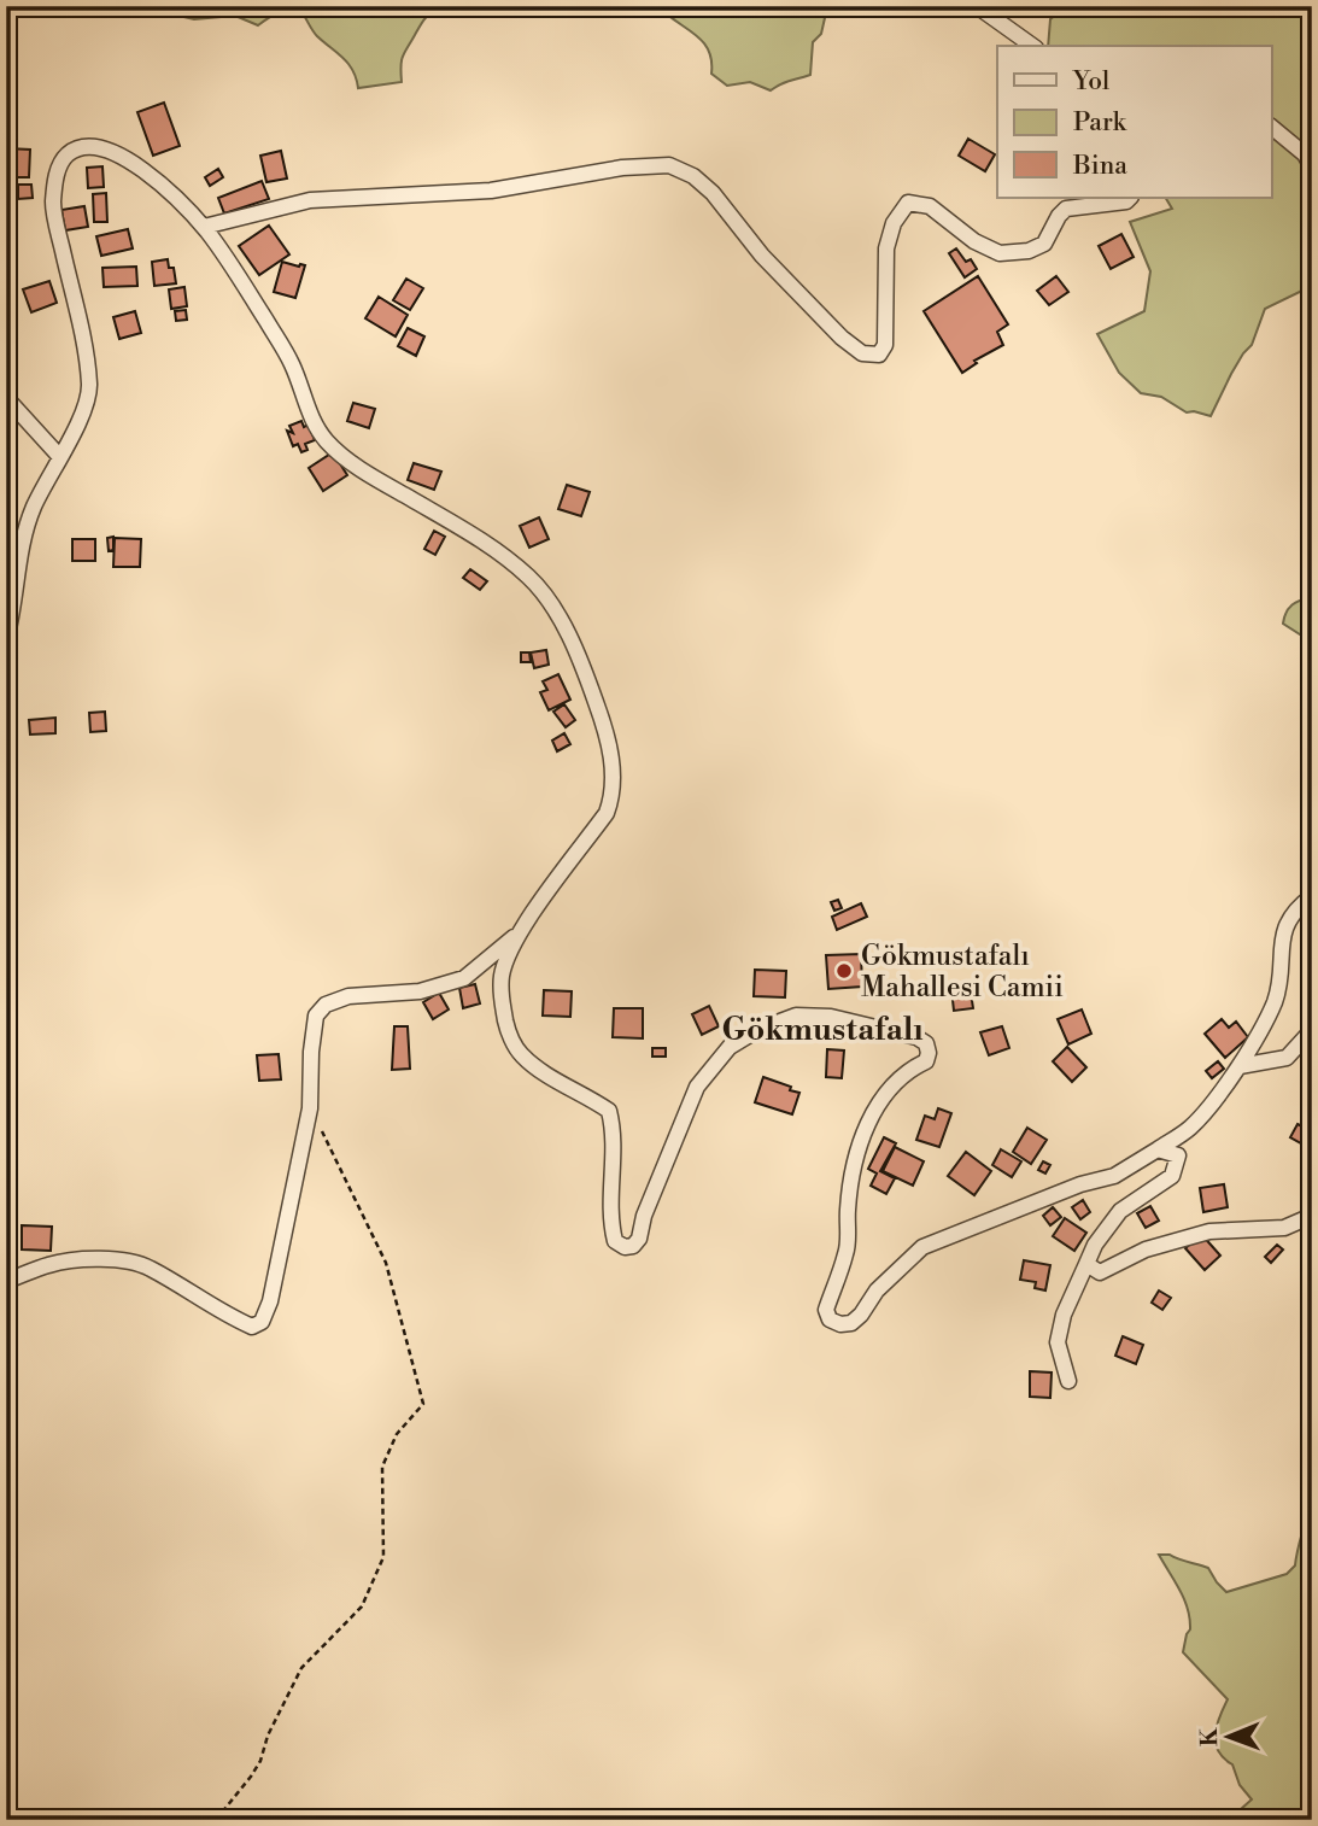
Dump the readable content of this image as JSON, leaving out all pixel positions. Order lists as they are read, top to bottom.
{
  "districts": ["Gökmustafalı"],
  "places": ["Gökmustafalı Mahallesi Camii"],
  "legend": ["Yol", "Park", "Bina"],
  "north": "left"
}
